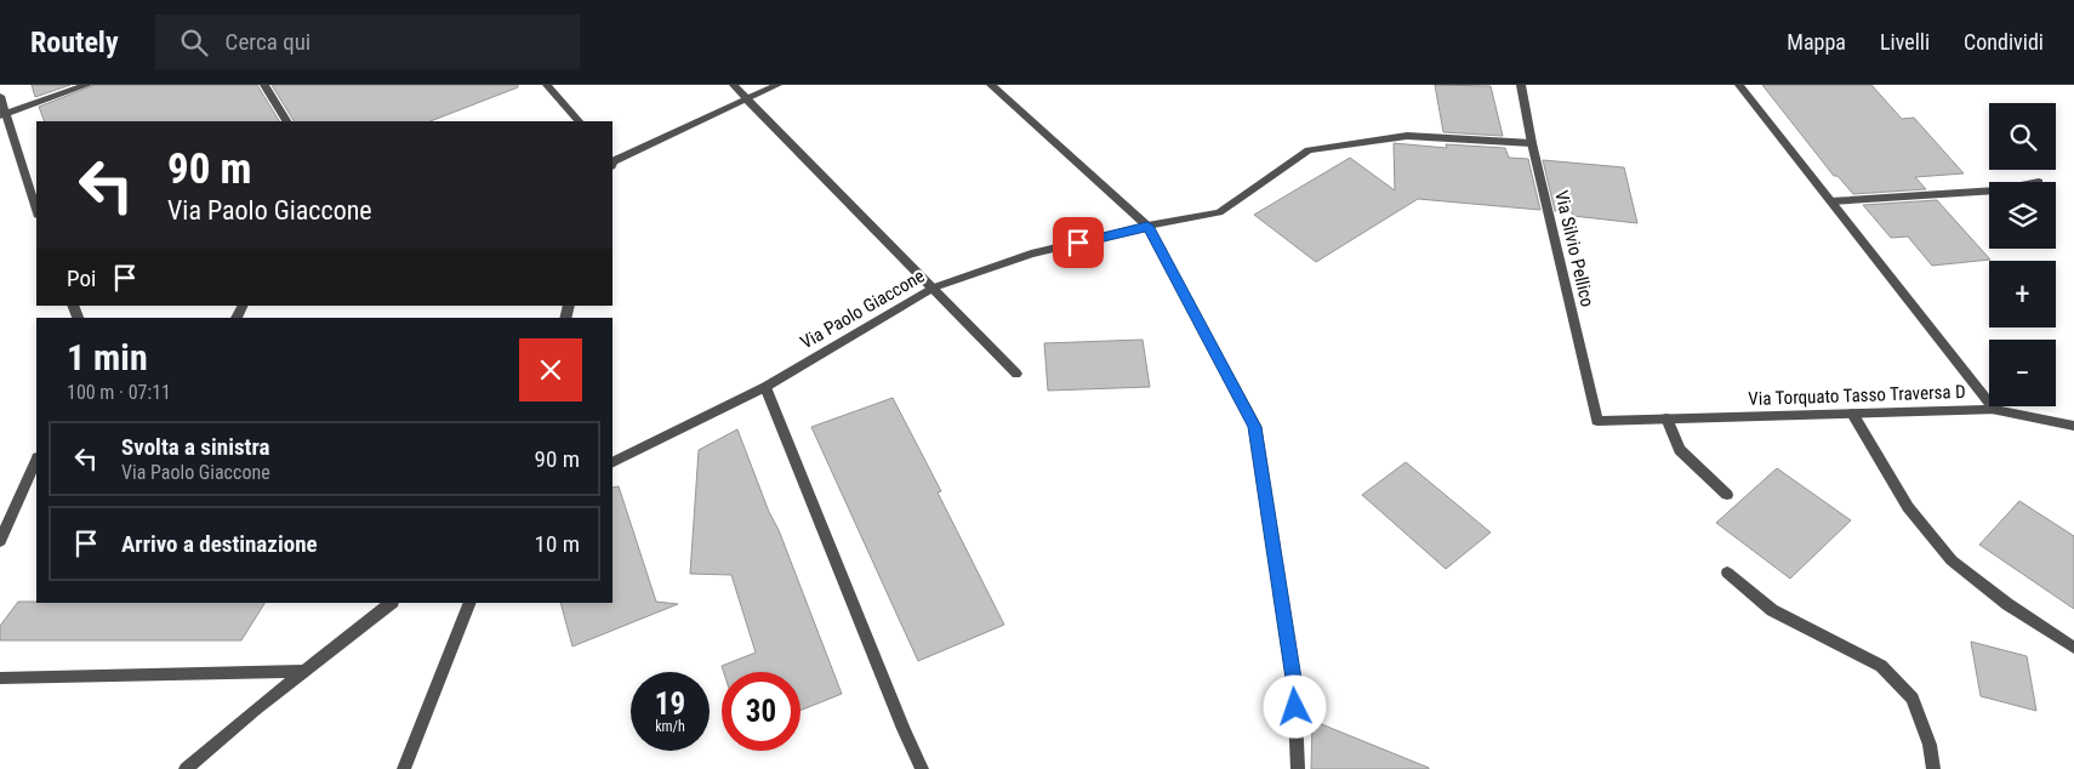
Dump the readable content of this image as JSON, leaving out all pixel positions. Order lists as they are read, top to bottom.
{
  "streets": {
    "street": ["Via Silvio Pellico", "Via Paolo Giaccone", "Via Torquato Tasso Traversa D"]
  },
  "crossings": [
    ["Via Silvio Pellico", "Via Paolo Giaccone"],
    ["Via Silvio Pellico", "Via Torquato Tasso Traversa D"]
  ],
  "page": {
    "header": "Routely",
    "search": "Cerca qui",
    "nav": ["Mappa", "Livelli", "Condividi"],
    "map_buttons": ["+", "−"],
    "turn": ["90 m", "Via Paolo Giaccone"],
    "then": "Poi",
    "heading": ["1 min", "100 m · 07:11"],
    "list": [
      {
        "name": "Svolta a sinistra",
        "note": "Via Paolo Giaccone",
        "value": "90 m"
      },
      {
        "name": "Arrivo a destinazione",
        "value": "10 m"
      }
    ],
    "speed": "19 km/h",
    "limit": "30"
  }
}
